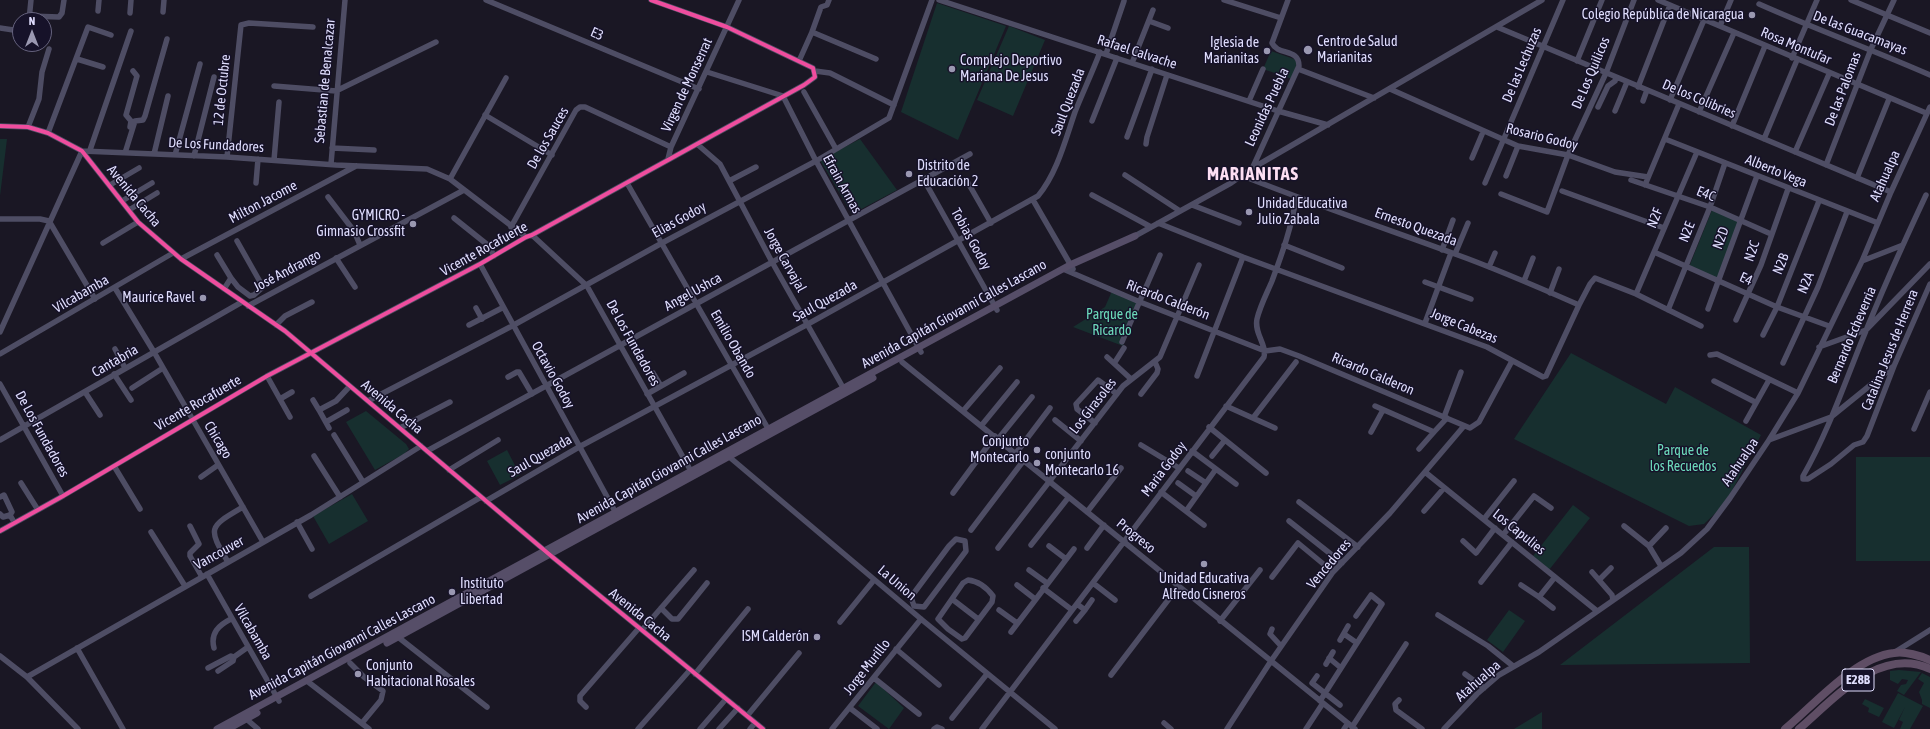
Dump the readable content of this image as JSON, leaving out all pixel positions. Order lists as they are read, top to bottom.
{
  "streets": {
    "highway": ["E28B"],
    "main road": ["Avenida Capitán Giovanni Calles Lascano"],
    "street": [
      "De las Guacamayas",
      "E3",
      "Rosa Montufar",
      "Rafael Calvache",
      "De las Lechuzas",
      "De Los Quilicos",
      "Sebastian de Benalcazar",
      "Virgen de Monserrat",
      "De las Palomas",
      "12 de Octubre",
      "De los Colibries",
      "Saul Quezada",
      "Leonidas Puebla",
      "Rosario Godoy",
      "De los Sauces",
      "De Los Fundadores",
      "Alberto Vega",
      "Atahualpa",
      "Efrain Armas",
      "E4C",
      "Avenida Cacha",
      "Milton Jacome",
      "N2F",
      "Elias Godoy",
      "Ernesto Quezada",
      "N2E",
      "N2D",
      "Tobias Godoy",
      "Vicente Rocafuerte",
      "N2C",
      "Jorge Carvajal",
      "N2B",
      "José Andrango",
      "E4",
      "N2A",
      "Angel Ushca",
      "Vilcabamba",
      "Ricardo Calderón",
      "Jorge Cabezas",
      "Bernardo Echeverria",
      "Emilio Obando",
      "Catalina Jesus de Herrera",
      "Cantabria",
      "Ricardo Calderon",
      "Octavio Godoy",
      "Los Girasoles",
      "Chicago",
      "Maria Godoy",
      "Los Capulies",
      "Progreso",
      "Vancouver",
      "Vencedores",
      "La Union",
      "Jorge Murillo"
    ]
  },
  "crossings": [
    ["De las Guacamayas", "De las Palomas"],
    ["E3", "Virgen de Monserrat"],
    ["Rosa Montufar", "De las Palomas"],
    ["Rosa Montufar", "Atahualpa"],
    ["Rafael Calvache", "Saul Quezada"],
    ["Rafael Calvache", "Leonidas Puebla"],
    ["Rafael Calvache", "Avenida Capitán Giovanni Calles Lascano"],
    ["De las Lechuzas", "De los Colibries"],
    ["De las Lechuzas", "Rosario Godoy"],
    ["De Los Quilicos", "De los Colibries"],
    ["De Los Quilicos", "Rosario Godoy"],
    ["Sebastian de Benalcazar", "De Los Fundadores"],
    ["Sebastian de Benalcazar", "Milton Jacome"],
    ["Virgen de Monserrat", "De los Sauces"],
    ["Virgen de Monserrat", "Vicente Rocafuerte"],
    ["De las Palomas", "De los Colibries"],
    ["12 de Octubre", "De Los Fundadores"],
    ["De los Colibries", "Atahualpa"],
    ["De los Colibries", "Avenida Capitán Giovanni Calles Lascano"],
    ["Saul Quezada", "De Los Fundadores"],
    ["Saul Quezada", "Efrain Armas"],
    ["Saul Quezada", "Avenida Cacha"],
    ["Saul Quezada", "Tobias Godoy"],
    ["Saul Quezada", "Jorge Carvajal"],
    ["Saul Quezada", "Emilio Obando"],
    ["Saul Quezada", "Octavio Godoy"],
    ["Leonidas Puebla", "Avenida Capitán Giovanni Calles Lascano"],
    ["Rosario Godoy", "Avenida Capitán Giovanni Calles Lascano"],
    ["De los Sauces", "De Los Fundadores"],
    ["De Los Fundadores", "Avenida Cacha"],
    ["De Los Fundadores", "Milton Jacome"],
    ["De Los Fundadores", "Elias Godoy"],
    ["De Los Fundadores", "Vicente Rocafuerte"],
    ["De Los Fundadores", "José Andrango"],
    ["De Los Fundadores", "Angel Ushca"],
    ["De Los Fundadores", "Cantabria"],
    ["Alberto Vega", "Atahualpa"],
    ["Alberto Vega", "N2F"],
    ["Alberto Vega", "N2E"],
    ["Alberto Vega", "N2D"],
    ["Alberto Vega", "N2C"],
    ["Alberto Vega", "N2B"],
    ["Alberto Vega", "N2A"],
    ["Atahualpa", "E4"],
    ["Atahualpa", "Los Capulies"],
    ["Efrain Armas", "Elias Godoy"],
    ["Efrain Armas", "Vicente Rocafuerte"],
    ["Efrain Armas", "Angel Ushca"],
    ["Efrain Armas", "Avenida Capitán Giovanni Calles Lascano"],
    ["E4C", "N2F"],
    ["E4C", "N2E"],
    ["E4C", "N2D"],
    ["E4C", "N2C"],
    ["Avenida Cacha", "Milton Jacome"],
    ["Avenida Cacha", "Elias Godoy"],
    ["Avenida Cacha", "Vicente Rocafuerte"],
    ["Avenida Cacha", "José Andrango"],
    ["Avenida Cacha", "Angel Ushca"],
    ["Avenida Cacha", "Vilcabamba"],
    ["Avenida Cacha", "Avenida Capitán Giovanni Calles Lascano"],
    ["Avenida Cacha", "Cantabria"],
    ["Avenida Cacha", "Vancouver"],
    ["N2F", "E4"],
    ["N2F", "Jorge Cabezas"],
    ["Elias Godoy", "Jorge Carvajal"],
    ["Elias Godoy", "Emilio Obando"],
    ["Elias Godoy", "Octavio Godoy"],
    ["Ernesto Quezada", "Avenida Capitán Giovanni Calles Lascano"],
    ["Ernesto Quezada", "Jorge Cabezas"],
    ["N2E", "E4"],
    ["N2E", "Jorge Cabezas"],
    ["N2D", "E4"],
    ["Tobias Godoy", "Angel Ushca"],
    ["Tobias Godoy", "Avenida Capitán Giovanni Calles Lascano"],
    ["Vicente Rocafuerte", "Jorge Carvajal"],
    ["Vicente Rocafuerte", "Emilio Obando"],
    ["Vicente Rocafuerte", "Octavio Godoy"],
    ["Vicente Rocafuerte", "Chicago"],
    ["N2C", "E4"],
    ["Jorge Carvajal", "Angel Ushca"],
    ["Jorge Carvajal", "Avenida Capitán Giovanni Calles Lascano"],
    ["N2B", "E4"],
    ["E4", "N2A"],
    ["Angel Ushca", "Emilio Obando"],
    ["Angel Ushca", "Octavio Godoy"],
    ["Vilcabamba", "Avenida Capitán Giovanni Calles Lascano"],
    ["Vilcabamba", "Chicago"],
    ["Vilcabamba", "Vancouver"],
    ["Ricardo Calderón", "Avenida Capitán Giovanni Calles Lascano"],
    ["Ricardo Calderón", "Ricardo Calderon"],
    ["Ricardo Calderón", "Los Girasoles"],
    ["Ricardo Calderón", "Maria Godoy"],
    ["Avenida Capitán Giovanni Calles Lascano", "Jorge Cabezas"],
    ["Jorge Cabezas", "Vencedores"],
    ["Bernardo Echeverria", "Catalina Jesus de Herrera"],
    ["Cantabria", "Chicago"],
    ["Ricardo Calderon", "Maria Godoy"],
    ["Ricardo Calderon", "Vencedores"],
    ["Los Girasoles", "Progreso"],
    ["Chicago", "Vancouver"],
    ["Maria Godoy", "Progreso"],
    ["Maria Godoy", "La Union"],
    ["Los Capulies", "Vencedores"],
    ["Progreso", "Vencedores"],
    ["La Union", "Jorge Murillo"]
  ],
  "districts": ["MARIANITAS"],
  "parks": ["Parque de Ricardo", "Parque de los Recuedos"],
  "places": [
    "Colegio República de Nicaragua",
    "Centro de Salud Marianitas",
    "Iglesia de Marianitas",
    "Complejo Deportivo Mariana De Jesus",
    "Distrito de Educación 2",
    "Unidad Educativa Julio Zabala",
    "GYMICRO - Gimnasio Crossfit",
    "Maurice Ravel",
    "Conjunto Montecarlo",
    "conjunto Montecarlo 16",
    "Unidad Educativa Alfredo Cisneros",
    "Instituto Libertad",
    "ISM Calderón",
    "Conjunto Habitacional Rosales"
  ],
  "north": "top"
}
